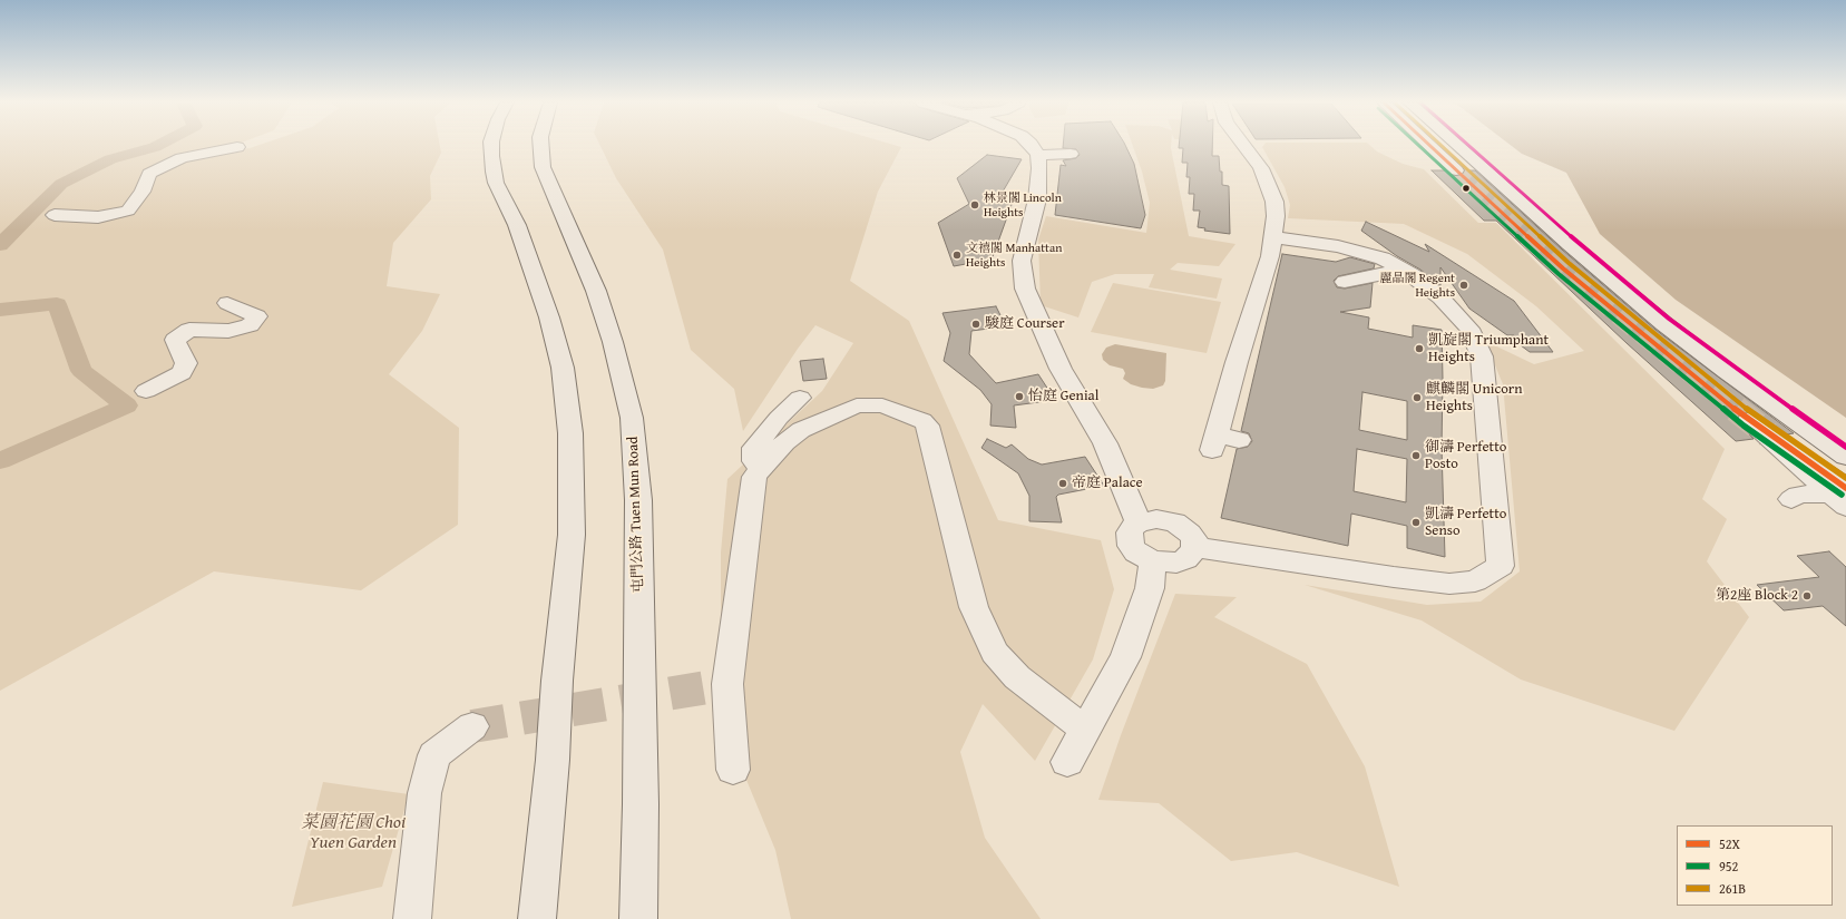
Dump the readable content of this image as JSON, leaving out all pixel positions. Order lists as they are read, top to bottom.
{
  "streets": {
    "main road": ["屯門公路 Tuen Mun Road"]
  },
  "parks": ["菜園花園 Choi Yuen Garden"],
  "places": [
    "林景閣 Lincoln Heights",
    "文禧閣 Manhattan Heights",
    "麗晶閣 Regent Heights",
    "駿庭 Courser",
    "凱旋閣 Triumphant Heights",
    "怡庭 Genial",
    "麒麟閣 Unicorn Heights",
    "御濤 Perfetto Posto",
    "帝庭 Palace",
    "凱濤 Perfetto Senso",
    "第2座 Block 2"
  ],
  "lines": ["transit line 52X", "transit line 952", "transit line 261B"],
  "legend": ["52X", "952", "261B"]
}
